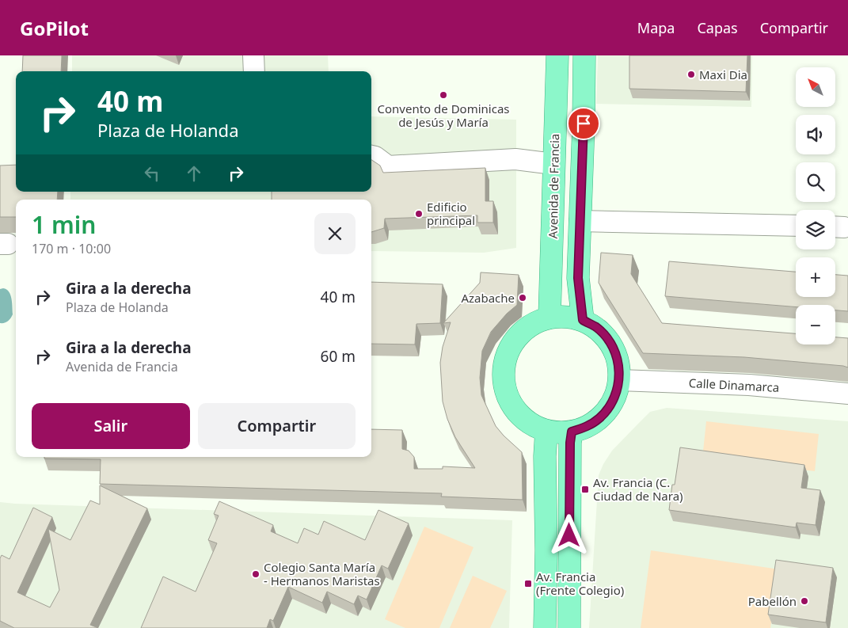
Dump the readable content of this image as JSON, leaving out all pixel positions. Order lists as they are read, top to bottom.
{
  "streets": {
    "main road": ["Avenida de Francia"],
    "street": ["Calle Dinamarca"]
  },
  "crossings": [
    ["Avenida de Francia", "Calle Dinamarca"]
  ],
  "places": {
    "other": [
      "Maxi Dia",
      "Convento de Dominicas de Jesús y María",
      "Edificio principal",
      "Azabache",
      "Colegio Santa María - Hermanos Maristas",
      "Pabellón"
    ],
    "transit": ["Av. Francia (C. Ciudad de Nara)", "Av. Francia (Frente Colegio)"]
  },
  "north": "top left",
  "page": {
    "header": "GoPilot",
    "nav": ["Mapa", "Capas", "Compartir"],
    "map_buttons": ["+", "−"],
    "turn": ["40 m", "Plaza de Holanda"],
    "heading": ["1 min", "170 m · 10:00"],
    "list": [
      {
        "name": "Gira a la derecha",
        "note": "Plaza de Holanda",
        "value": "40 m"
      },
      {
        "name": "Gira a la derecha",
        "note": "Avenida de Francia",
        "value": "60 m"
      }
    ],
    "buttons": ["Salir", "Compartir"]
  }
}
